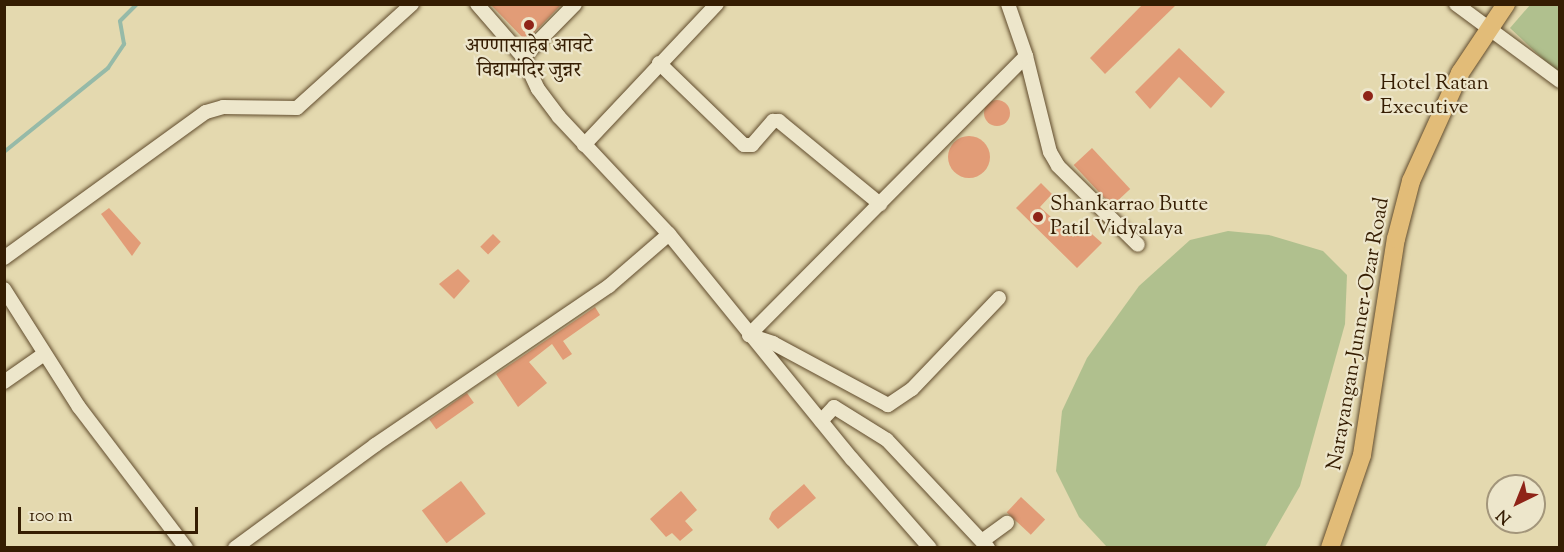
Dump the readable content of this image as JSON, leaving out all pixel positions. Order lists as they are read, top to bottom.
{
  "streets": {
    "main road": ["Narayangan-Junner-Ozar Road"]
  },
  "places": ["अण्णासाहेब आवटे विद्यामंदिर जुन्नर", "Hotel Ratan Executive", "Shankarrao Butte Patil Vidyalaya"],
  "scale_bar": "100 m",
  "north": "bottom left"
}
